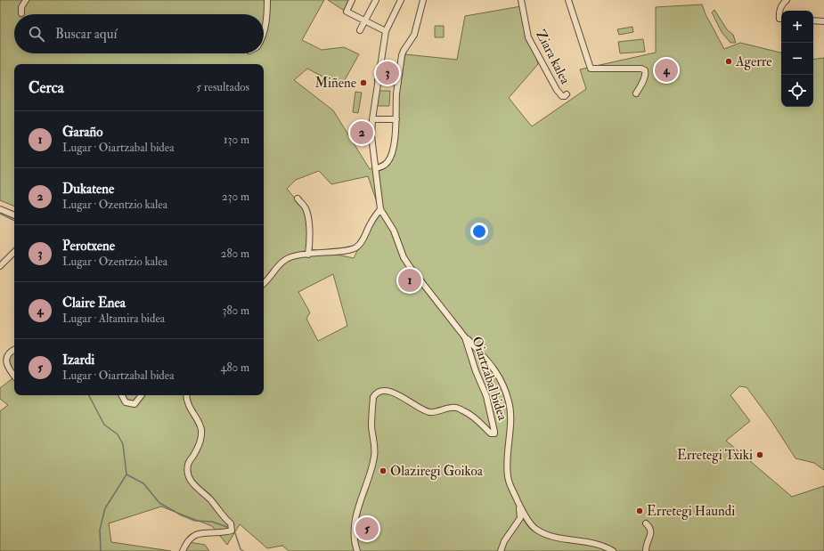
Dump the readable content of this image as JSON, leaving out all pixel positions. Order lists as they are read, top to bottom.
{
  "streets": {
    "street": ["Ziara kalea", "Oiartzabal bidea"]
  },
  "places": [
    "Agerre",
    "Miñene",
    "Erretegi Txiki",
    "Olaziregi Goikoa",
    "Erretegi Haundi"
  ],
  "page": {
    "map_buttons": ["+", "−"],
    "search": "Buscar aquí",
    "pins": [
      "4",
      "3",
      "2",
      "1",
      "5"
    ],
    "heading": ["Cerca", "5 resultados"],
    "list": [
      {
        "mark": "1",
        "name": "Garaño",
        "note": "Lugar · Oiartzabal bidea",
        "value": "130 m"
      },
      {
        "mark": "2",
        "name": "Dukatene",
        "note": "Lugar · Ozentzio kalea",
        "value": "230 m"
      },
      {
        "mark": "3",
        "name": "Perotxene",
        "note": "Lugar · Ozentzio kalea",
        "value": "280 m"
      },
      {
        "mark": "4",
        "name": "Claire Enea",
        "note": "Lugar · Altamira bidea",
        "value": "380 m"
      },
      {
        "mark": "5",
        "name": "Izardi",
        "note": "Lugar · Oiartzabal bidea",
        "value": "480 m"
      }
    ]
  }
}
